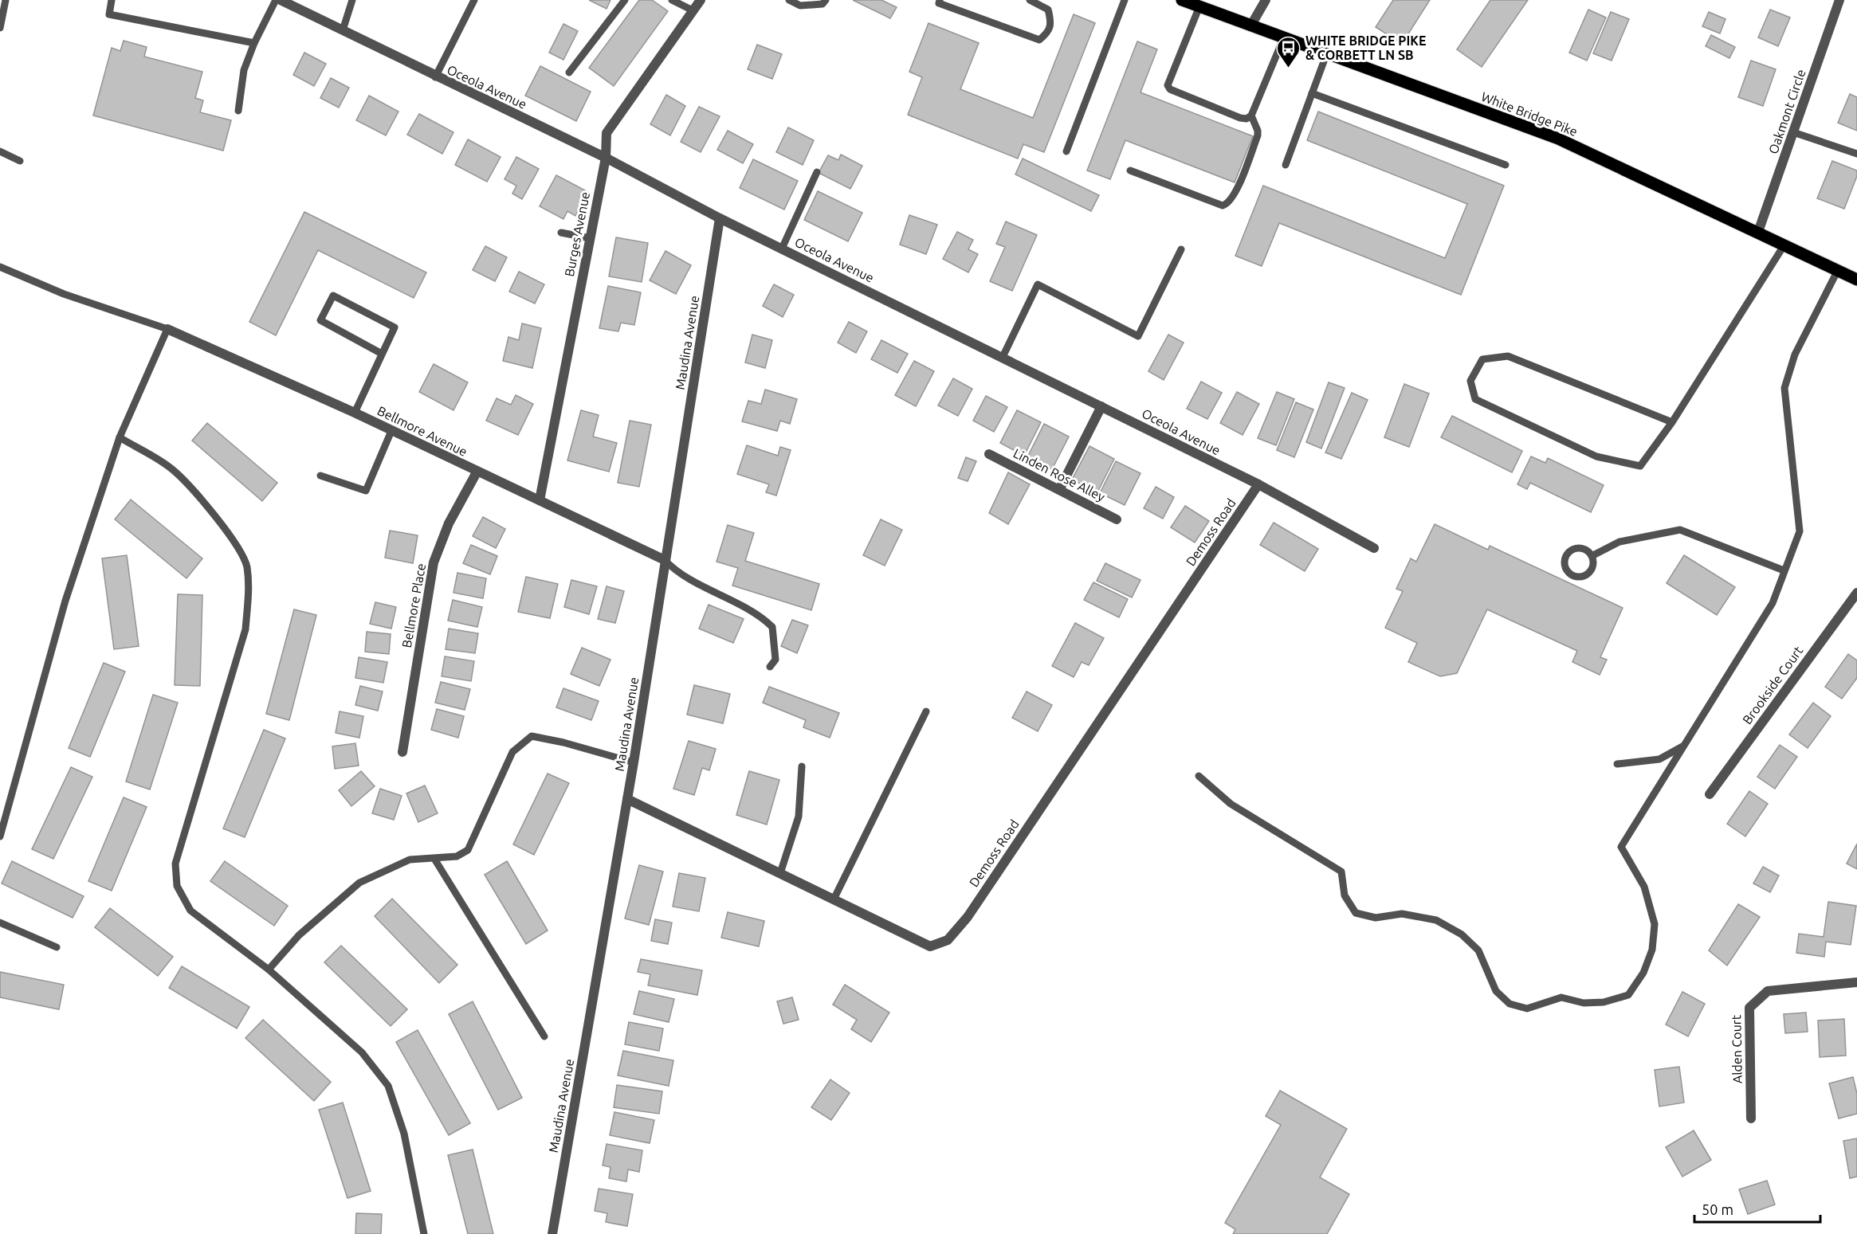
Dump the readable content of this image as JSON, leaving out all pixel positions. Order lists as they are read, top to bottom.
{
  "streets": {
    "main road": ["White Bridge Pike"],
    "street": [
      "Oceola Avenue",
      "Oakmont Circle",
      "Burges Avenue",
      "Maudina Avenue",
      "Bellmore Avenue",
      "Linden Rose Alley",
      "Demoss Road",
      "Bellmore Place",
      "Brookside Court",
      "Alden Court"
    ]
  },
  "crossings": [
    ["Oceola Avenue", "Burges Avenue"],
    ["Oceola Avenue", "Maudina Avenue"],
    ["Oceola Avenue", "Demoss Road"],
    ["Oakmont Circle", "White Bridge Pike"],
    ["Burges Avenue", "Bellmore Avenue"],
    ["Maudina Avenue", "Bellmore Avenue"],
    ["Maudina Avenue", "Demoss Road"],
    ["Bellmore Avenue", "Bellmore Place"]
  ],
  "places": {
    "bus stop": ["WHITE BRIDGE PIKE & CORBETT LN SB"]
  },
  "scale_bar": "50 m"
}
